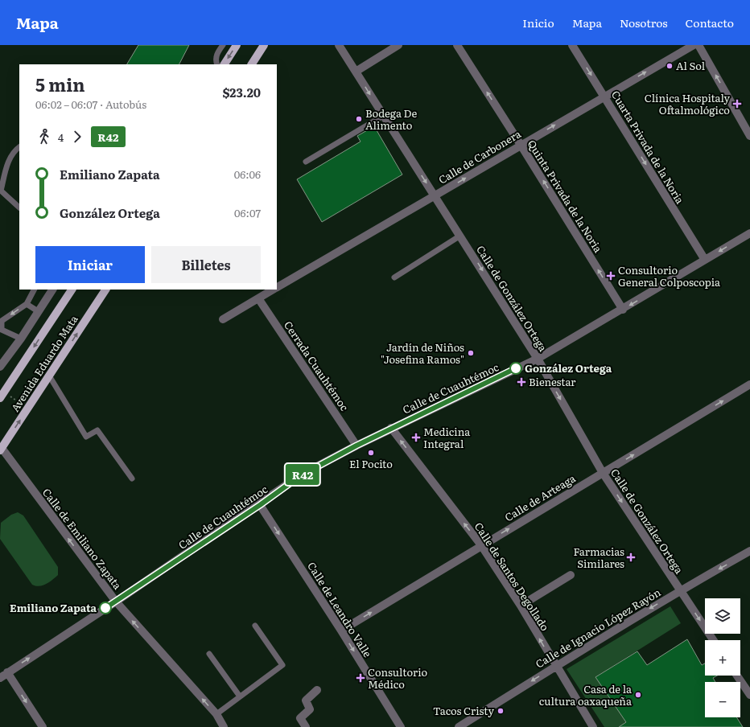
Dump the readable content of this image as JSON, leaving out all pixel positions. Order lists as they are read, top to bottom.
{
  "streets": {
    "main road": ["Avenida Eduardo Mata"],
    "street": [
      "Cuarta Privada de la Noria",
      "Calle de Carbonera",
      "Quinta Privada de la Noria",
      "Calle de González Ortega",
      "Cerrada Cuauhtémoc",
      "Calle de Cuauhtémoc",
      "Calle de Arteaga",
      "Calle de Emiliano Zapata",
      "Calle de Santos Degollado",
      "Calle de Leandro Valle",
      "Calle de Ignacio López Rayón"
    ]
  },
  "crossings": [
    ["Cuarta Privada de la Noria", "Calle de Carbonera"],
    ["Cuarta Privada de la Noria", "Calle de Cuauhtémoc"],
    ["Calle de Carbonera", "Quinta Privada de la Noria"],
    ["Calle de Carbonera", "Calle de González Ortega"],
    ["Calle de Carbonera", "Cerrada Cuauhtémoc"],
    ["Quinta Privada de la Noria", "Calle de Cuauhtémoc"],
    ["Calle de González Ortega", "Calle de Cuauhtémoc"],
    ["Calle de González Ortega", "Calle de Arteaga"],
    ["Calle de González Ortega", "Calle de Ignacio López Rayón"],
    ["Avenida Eduardo Mata", "Calle de Emiliano Zapata"],
    ["Cerrada Cuauhtémoc", "Calle de Cuauhtémoc"],
    ["Calle de Cuauhtémoc", "Calle de Emiliano Zapata"],
    ["Calle de Cuauhtémoc", "Calle de Santos Degollado"],
    ["Calle de Cuauhtémoc", "Calle de Leandro Valle"],
    ["Calle de Arteaga", "Calle de Santos Degollado"],
    ["Calle de Arteaga", "Calle de Leandro Valle"],
    ["Calle de Santos Degollado", "Calle de Ignacio López Rayón"]
  ],
  "one_way": [
    "Cuarta Privada de la Noria",
    "Calle de Carbonera",
    "Quinta Privada de la Noria",
    "Calle de González Ortega",
    "Calle de Arteaga",
    "Calle de Emiliano Zapata",
    "Calle de Santos Degollado",
    "Calle de Leandro Valle",
    "Calle de Ignacio López Rayón"
  ],
  "places": {
    "other": [
      "Al Sol",
      "Bodega De Alimento",
      "Jardín de Niños \"Josefina Ramos\"",
      "González Ortega",
      "El Pocito",
      "Emiliano Zapata",
      "Casa de la cultura oaxaqueña",
      "Tacos Cristy"
    ],
    "health": [
      "Clínica Hospitaly Oftalmológico",
      "Consultorio General Colposcopia",
      "Bienestar",
      "Medicina Integral",
      "Farmacias Similares",
      "Consultorio Médico"
    ]
  },
  "lines": ["bus line R42"],
  "page": {
    "header": "Mapa",
    "nav": [
      "Inicio",
      "Mapa",
      "Nosotros",
      "Contacto"
    ],
    "on_map": "R42",
    "heading": ["5 min", "06:02 – 06:07 · Autobús", "$23.20"],
    "legs": ["4", "R42"],
    "list": [
      {
        "name": "Emiliano Zapata",
        "value": "06:06"
      },
      {
        "name": "González Ortega",
        "value": "06:07"
      }
    ],
    "buttons": ["Iniciar", "Billetes"],
    "map_buttons": ["+", "−"]
  }
}
